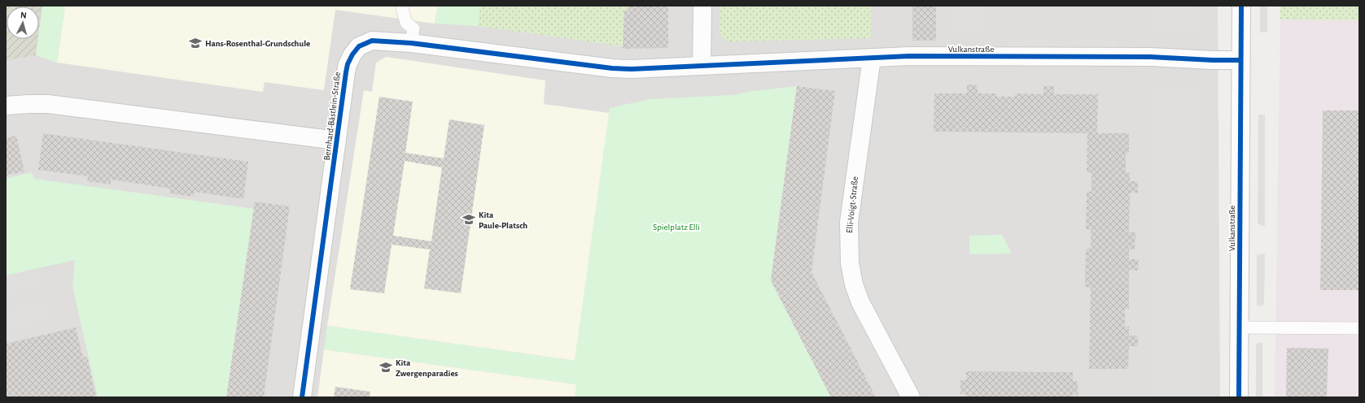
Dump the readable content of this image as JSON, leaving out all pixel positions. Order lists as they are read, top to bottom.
{
  "streets": {
    "street": ["Vulkanstraße", "Bernhard-Bästlein-Straße", "Elli-Voigt-Straße"]
  },
  "crossings": [
    ["Vulkanstraße", "Bernhard-Bästlein-Straße"],
    ["Vulkanstraße", "Elli-Voigt-Straße"]
  ],
  "parks": ["Spielplatz Elli"],
  "places": {
    "school or university": ["Hans-Rosenthal-Grundschule", "Kita Paule-Platsch", "Kita Zwergenparadies"]
  },
  "north": "top"
}
